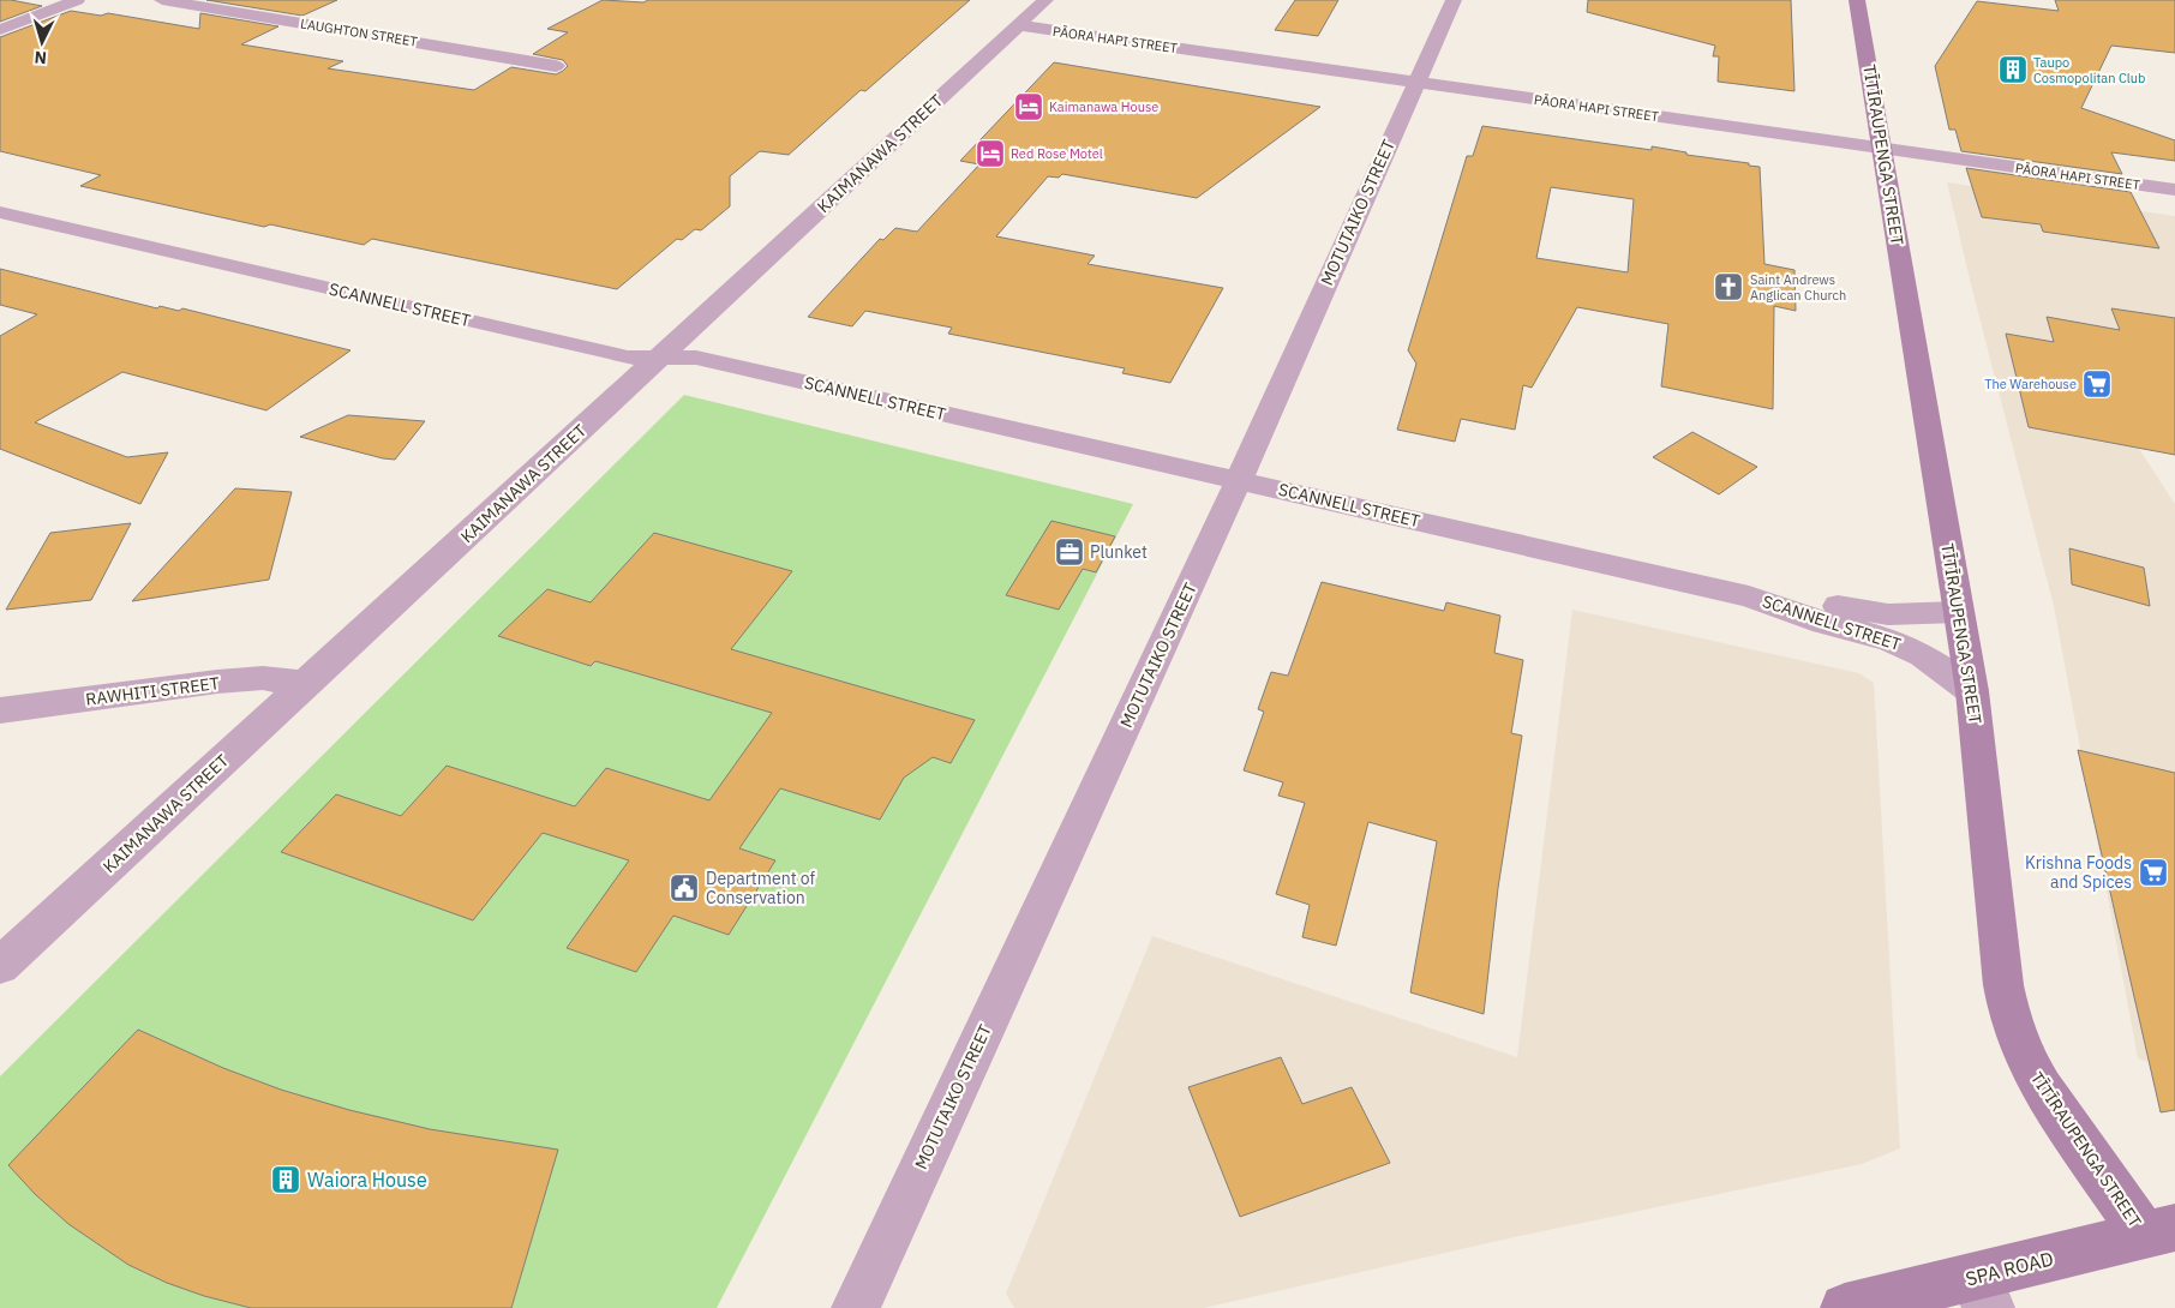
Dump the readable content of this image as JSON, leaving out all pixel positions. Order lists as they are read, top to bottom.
{
  "streets": {
    "main road": ["TĪTĪRAUPENGA STREET", "SPA ROAD"],
    "street": [
      "LAUGHTON STREET",
      "PĀORA HAPI STREET",
      "KAIMANAWA STREET",
      "MOTUTAIKO STREET",
      "SCANNELL STREET",
      "RAWHITI STREET"
    ]
  },
  "crossings": [
    ["PĀORA HAPI STREET", "KAIMANAWA STREET"],
    ["PĀORA HAPI STREET", "TĪTĪRAUPENGA STREET"],
    ["PĀORA HAPI STREET", "MOTUTAIKO STREET"],
    ["KAIMANAWA STREET", "SCANNELL STREET"],
    ["KAIMANAWA STREET", "RAWHITI STREET"],
    ["TĪTĪRAUPENGA STREET", "SCANNELL STREET"],
    ["TĪTĪRAUPENGA STREET", "SPA ROAD"],
    ["MOTUTAIKO STREET", "SCANNELL STREET"]
  ],
  "places": {
    "building": ["Taupo Cosmopolitan Club", "Waiora House"],
    "hotel": ["Kaimanawa House", "Red Rose Motel"],
    "church": ["Saint Andrews Anglican Church"],
    "supermarket": ["The Warehouse", "Krishna Foods and Spices"],
    "office": ["Plunket"],
    "public building": ["Department of Conservation"]
  },
  "north": "bottom"
}
